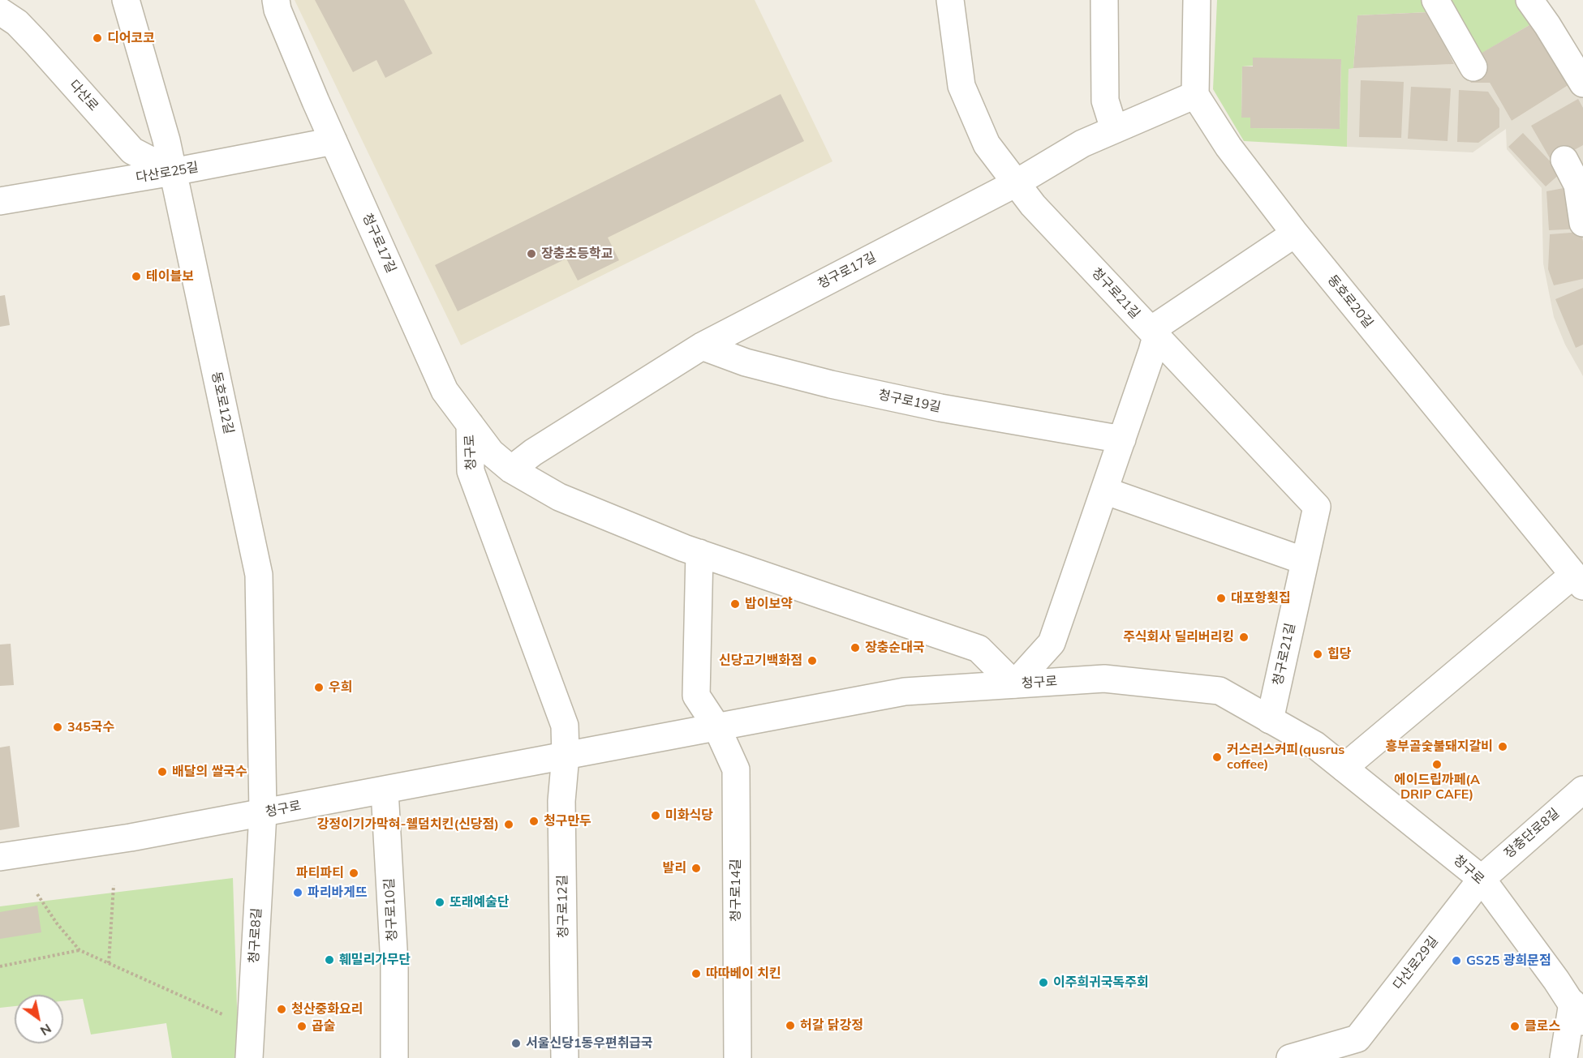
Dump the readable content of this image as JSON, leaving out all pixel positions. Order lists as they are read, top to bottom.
{
  "streets": {
    "street": [
      "다산로",
      "다산로25길",
      "청구로17길",
      "청구로21길",
      "동호로20길",
      "청구로19길",
      "동호로12길",
      "청구로",
      "장충단로8길",
      "청구로14길",
      "청구로12길",
      "청구로10길",
      "청구로8길",
      "다산로29길"
    ]
  },
  "crossings": [
    ["다산로", "다산로25길"],
    ["다산로", "동호로12길"],
    ["다산로25길", "청구로17길"],
    ["다산로25길", "동호로12길"],
    ["청구로17길", "청구로21길"],
    ["청구로17길", "동호로20길"],
    ["청구로17길", "청구로19길"],
    ["청구로17길", "청구로"],
    ["청구로21길", "청구로"],
    ["동호로12길", "청구로"],
    ["동호로12길", "청구로8길"],
    ["청구로", "장충단로8길"],
    ["청구로", "청구로14길"],
    ["청구로", "청구로12길"],
    ["청구로", "청구로10길"],
    ["청구로", "청구로8길"],
    ["청구로", "다산로29길"],
    ["장충단로8길", "다산로29길"]
  ],
  "places": [
    "디어코코",
    "장충초등학교",
    "테이블보",
    "대포항횟집",
    "밥이보약",
    "주식회사 딜리버리킹",
    "장충순대국",
    "힙당",
    "신당고기백화점",
    "우희",
    "345국수",
    "흥부골숯불돼지갈비",
    "커스러스커피(qusrus coffee)",
    "에이드립까페(A DRIP CAFE)",
    "배달의 쌀국수",
    "미화식당",
    "청구만두",
    "강정이기가막혀-웰덤치킨(신당점)",
    "발리",
    "파티파티",
    "파리바게뜨",
    "또래예술단",
    "훼밀리가무단",
    "GS25 광희문점",
    "따따베이 치킨",
    "이주희귀국독주회",
    "청산중화요리",
    "허갈 닭강정",
    "곱술",
    "클로스",
    "서울신당1동우편취급국"
  ],
  "north": "bottom right"
}
